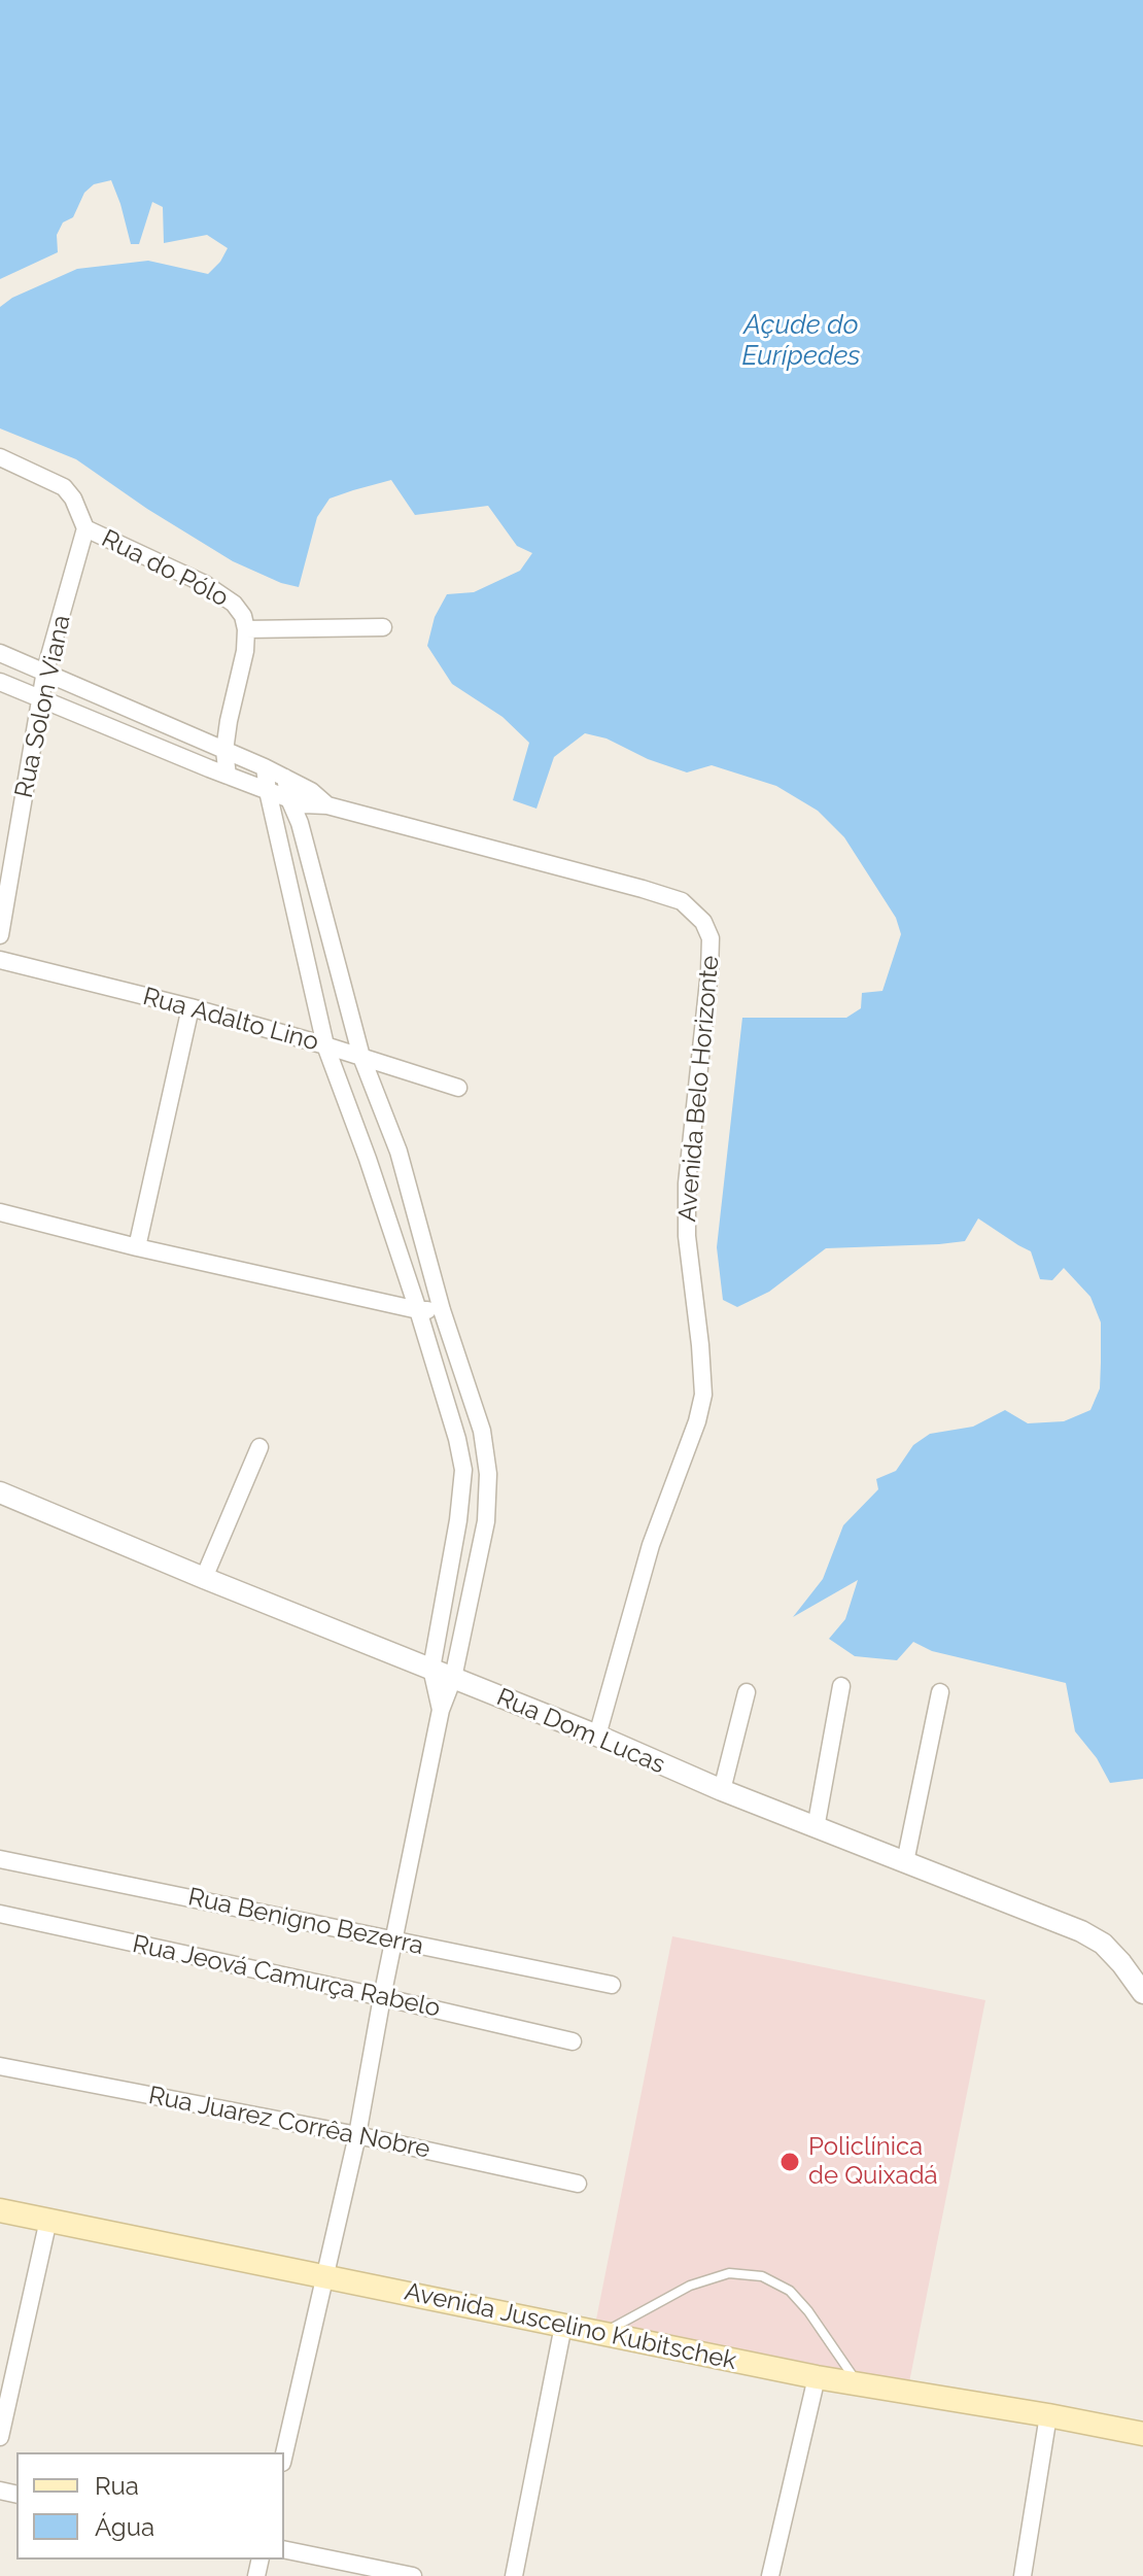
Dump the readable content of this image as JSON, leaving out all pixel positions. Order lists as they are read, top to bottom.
{
  "streets": {
    "main road": ["Avenida Juscelino Kubitschek"],
    "street": [
      "Rua do Pólo",
      "Rua Solon Viana",
      "Rua Adalto Lino",
      "Avenida Belo Horizonte",
      "Rua Dom Lucas",
      "Rua Benigno Bezerra",
      "Rua Jeová Camurça Rabelo",
      "Rua Juarez Corrêa Nobre"
    ]
  },
  "crossings": [
    ["Rua do Pólo", "Rua Solon Viana"],
    ["Avenida Belo Horizonte", "Rua Dom Lucas"]
  ],
  "water": ["Açude do Eurípedes"],
  "places": ["Policlínica de Quixadá"],
  "legend": ["Rua", "Água"]
}
